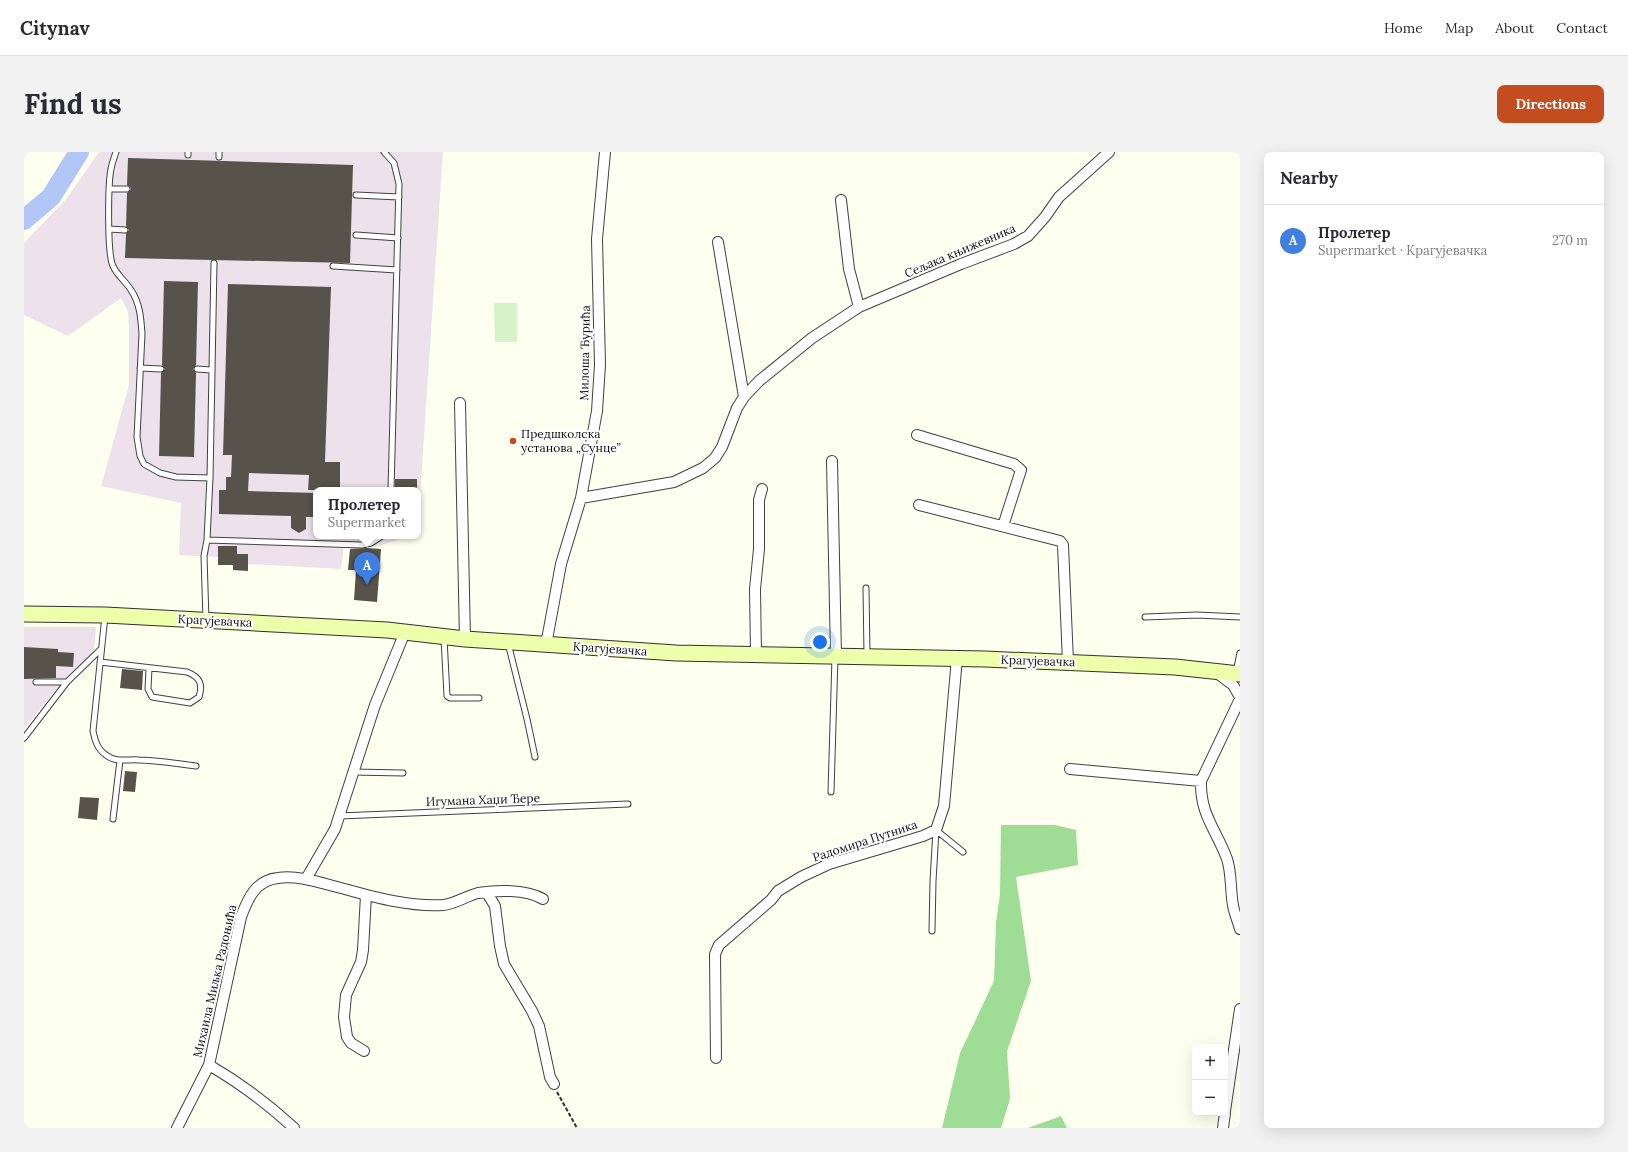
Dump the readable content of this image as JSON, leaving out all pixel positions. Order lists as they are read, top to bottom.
{
  "streets": {
    "main road": ["Крагујевачка"],
    "street": [
      "Сељака књижевника",
      "Милоша Ђурића",
      "Радомира Путника",
      "Михаила Миљка Радоњића"
    ],
    "lane": ["Игумана Хаџи Ђере"]
  },
  "crossings": [
    ["Сељака књижевника", "Милоша Ђурића"],
    ["Милоша Ђурића", "Крагујевачка"],
    ["Крагујевачка", "Радомира Путника"]
  ],
  "places": ["Предшколска установа „Сунце”"],
  "page": {
    "header": "Citynav",
    "nav": [
      "Home",
      "Map",
      "About",
      "Contact"
    ],
    "buttons": "Directions",
    "title": "Find us",
    "heading": "Nearby",
    "list": [
      {
        "mark": "A",
        "name": "Пролетер",
        "note": "Supermarket · Крагујевачка",
        "value": "270 m"
      }
    ],
    "popup": ["Пролетер", "Supermarket"],
    "pins": "A",
    "map_buttons": ["+", "−"]
  }
}
